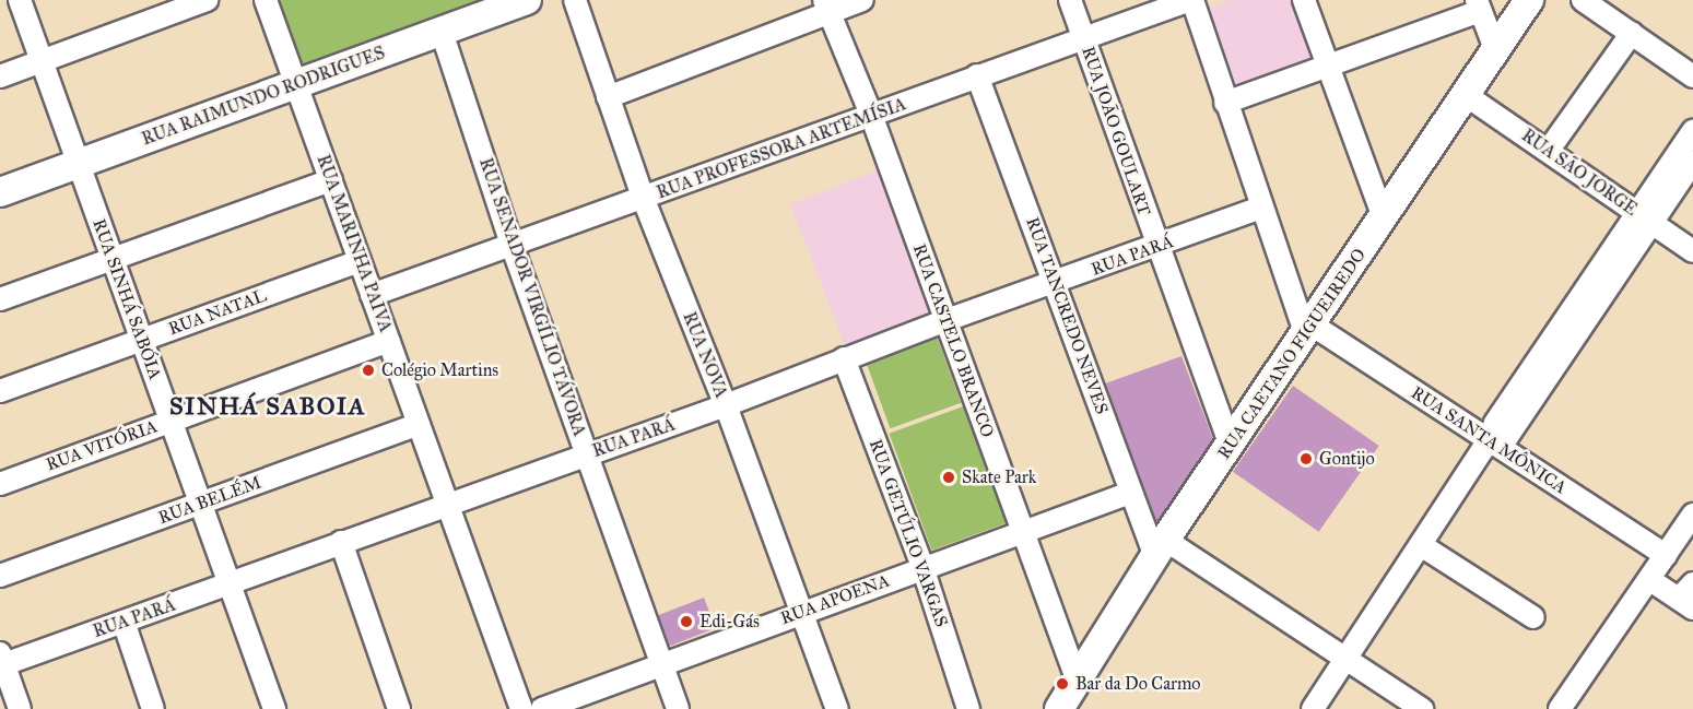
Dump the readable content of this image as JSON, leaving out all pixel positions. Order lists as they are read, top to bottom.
{
  "streets": {
    "main road": ["RUA RAIMUNDO RODRIGUES", "RUA CAETANO FIGUEIREDO"],
    "street": [
      "RUA JOÃO GOULART",
      "RUA PROFESSORA ARTEMÍSIA",
      "RUA SÃO JORGE",
      "RUA MARINHA PAIVA",
      "RUA PARÁ",
      "RUA SENADOR VIRGÍLIO TÁVORA",
      "RUA SINHÁ SABÓIA",
      "RUA NATAL",
      "RUA TANCREDO NEVES",
      "RUA CASTELO BRANCO",
      "RUA NOVA",
      "RUA SANTA MÔNICA",
      "RUA VITÓRIA",
      "RUA BELÉM",
      "RUA GETÚLIO VARGAS",
      "RUA APOENA"
    ]
  },
  "crossings": [
    ["RUA RAIMUNDO RODRIGUES", "RUA MARINHA PAIVA"],
    ["RUA RAIMUNDO RODRIGUES", "RUA SENADOR VIRGÍLIO TÁVORA"],
    ["RUA RAIMUNDO RODRIGUES", "RUA SINHÁ SABÓIA"],
    ["RUA JOÃO GOULART", "RUA PROFESSORA ARTEMÍSIA"],
    ["RUA JOÃO GOULART", "RUA PARÁ"],
    ["RUA JOÃO GOULART", "RUA CAETANO FIGUEIREDO"],
    ["RUA PROFESSORA ARTEMÍSIA", "RUA MARINHA PAIVA"],
    ["RUA PROFESSORA ARTEMÍSIA", "RUA SENADOR VIRGÍLIO TÁVORA"],
    ["RUA PROFESSORA ARTEMÍSIA", "RUA TANCREDO NEVES"],
    ["RUA PROFESSORA ARTEMÍSIA", "RUA CASTELO BRANCO"],
    ["RUA PROFESSORA ARTEMÍSIA", "RUA NOVA"],
    ["RUA SÃO JORGE", "RUA CAETANO FIGUEIREDO"],
    ["RUA MARINHA PAIVA", "RUA PARÁ"],
    ["RUA MARINHA PAIVA", "RUA NATAL"],
    ["RUA MARINHA PAIVA", "RUA VITÓRIA"],
    ["RUA MARINHA PAIVA", "RUA BELÉM"],
    ["RUA PARÁ", "RUA SENADOR VIRGÍLIO TÁVORA"],
    ["RUA PARÁ", "RUA SINHÁ SABÓIA"],
    ["RUA PARÁ", "RUA TANCREDO NEVES"],
    ["RUA PARÁ", "RUA CASTELO BRANCO"],
    ["RUA PARÁ", "RUA NOVA"],
    ["RUA PARÁ", "RUA GETÚLIO VARGAS"],
    ["RUA SENADOR VIRGÍLIO TÁVORA", "RUA APOENA"],
    ["RUA SINHÁ SABÓIA", "RUA NATAL"],
    ["RUA SINHÁ SABÓIA", "RUA VITÓRIA"],
    ["RUA SINHÁ SABÓIA", "RUA BELÉM"],
    ["RUA TANCREDO NEVES", "RUA CAETANO FIGUEIREDO"],
    ["RUA TANCREDO NEVES", "RUA APOENA"],
    ["RUA CASTELO BRANCO", "RUA CAETANO FIGUEIREDO"],
    ["RUA CASTELO BRANCO", "RUA APOENA"],
    ["RUA CAETANO FIGUEIREDO", "RUA SANTA MÔNICA"],
    ["RUA NOVA", "RUA APOENA"],
    ["RUA GETÚLIO VARGAS", "RUA APOENA"]
  ],
  "districts": ["SINHÁ SABOIA"],
  "places": [
    "Colégio Martins",
    "Gontijo",
    "Skate Park",
    "Edi-Gás",
    "Bar da Do Carmo"
  ]
}
